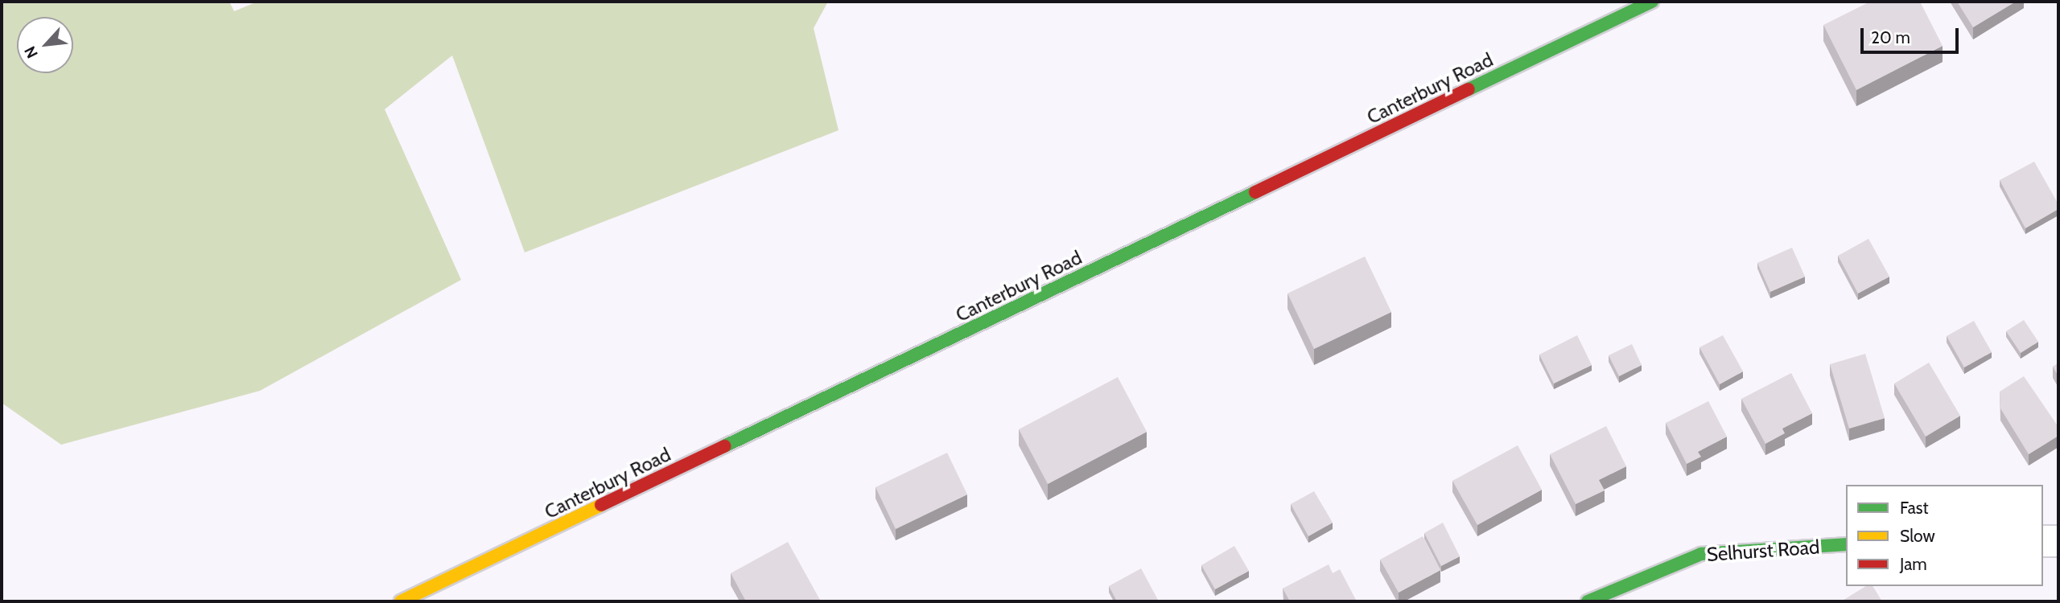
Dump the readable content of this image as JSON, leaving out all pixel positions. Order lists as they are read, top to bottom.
{
  "streets": {
    "street": ["Canterbury Road", "Selhurst Road"]
  },
  "legend": ["Fast", "Slow", "Jam"],
  "scale_bar": "20 m",
  "north": "bottom left"
}
